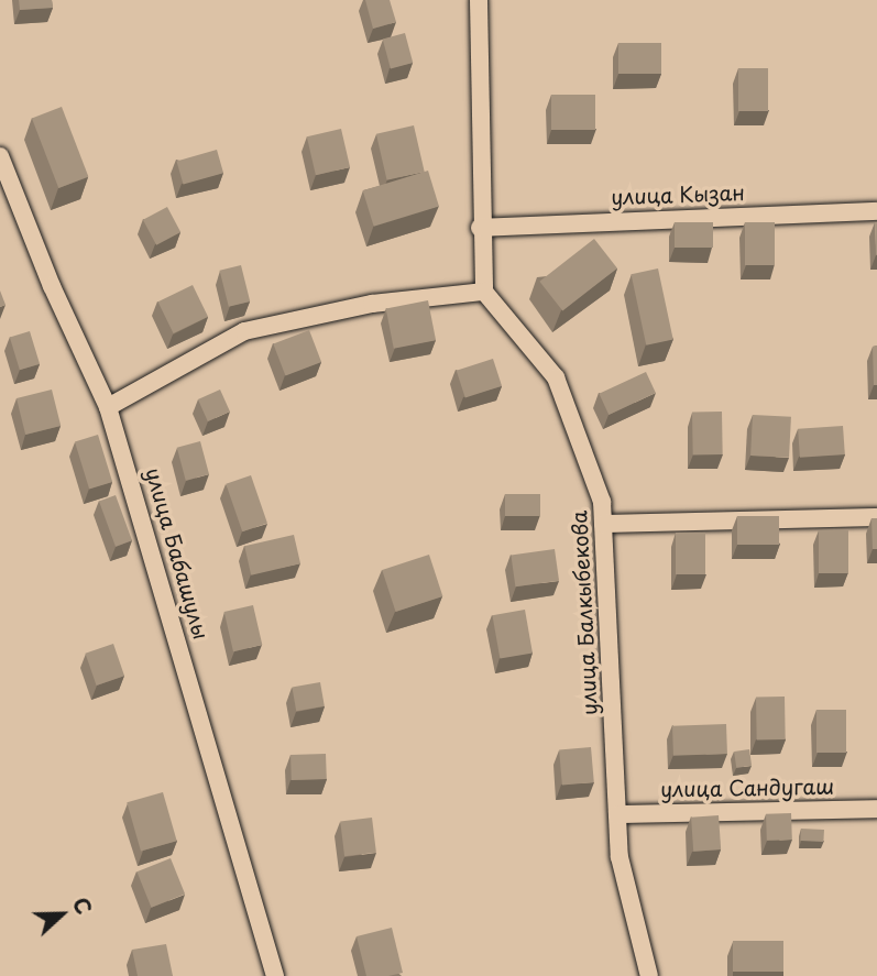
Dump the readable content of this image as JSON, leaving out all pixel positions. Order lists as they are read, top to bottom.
{
  "streets": {
    "street": [
      "улица Кызан",
      "улица Бабашулы",
      "улица Балкыбекова",
      "улица Сандугаш"
    ]
  },
  "crossings": [
    ["улица Балкыбекова", "улица Сандугаш"]
  ],
  "north": "right"
}
